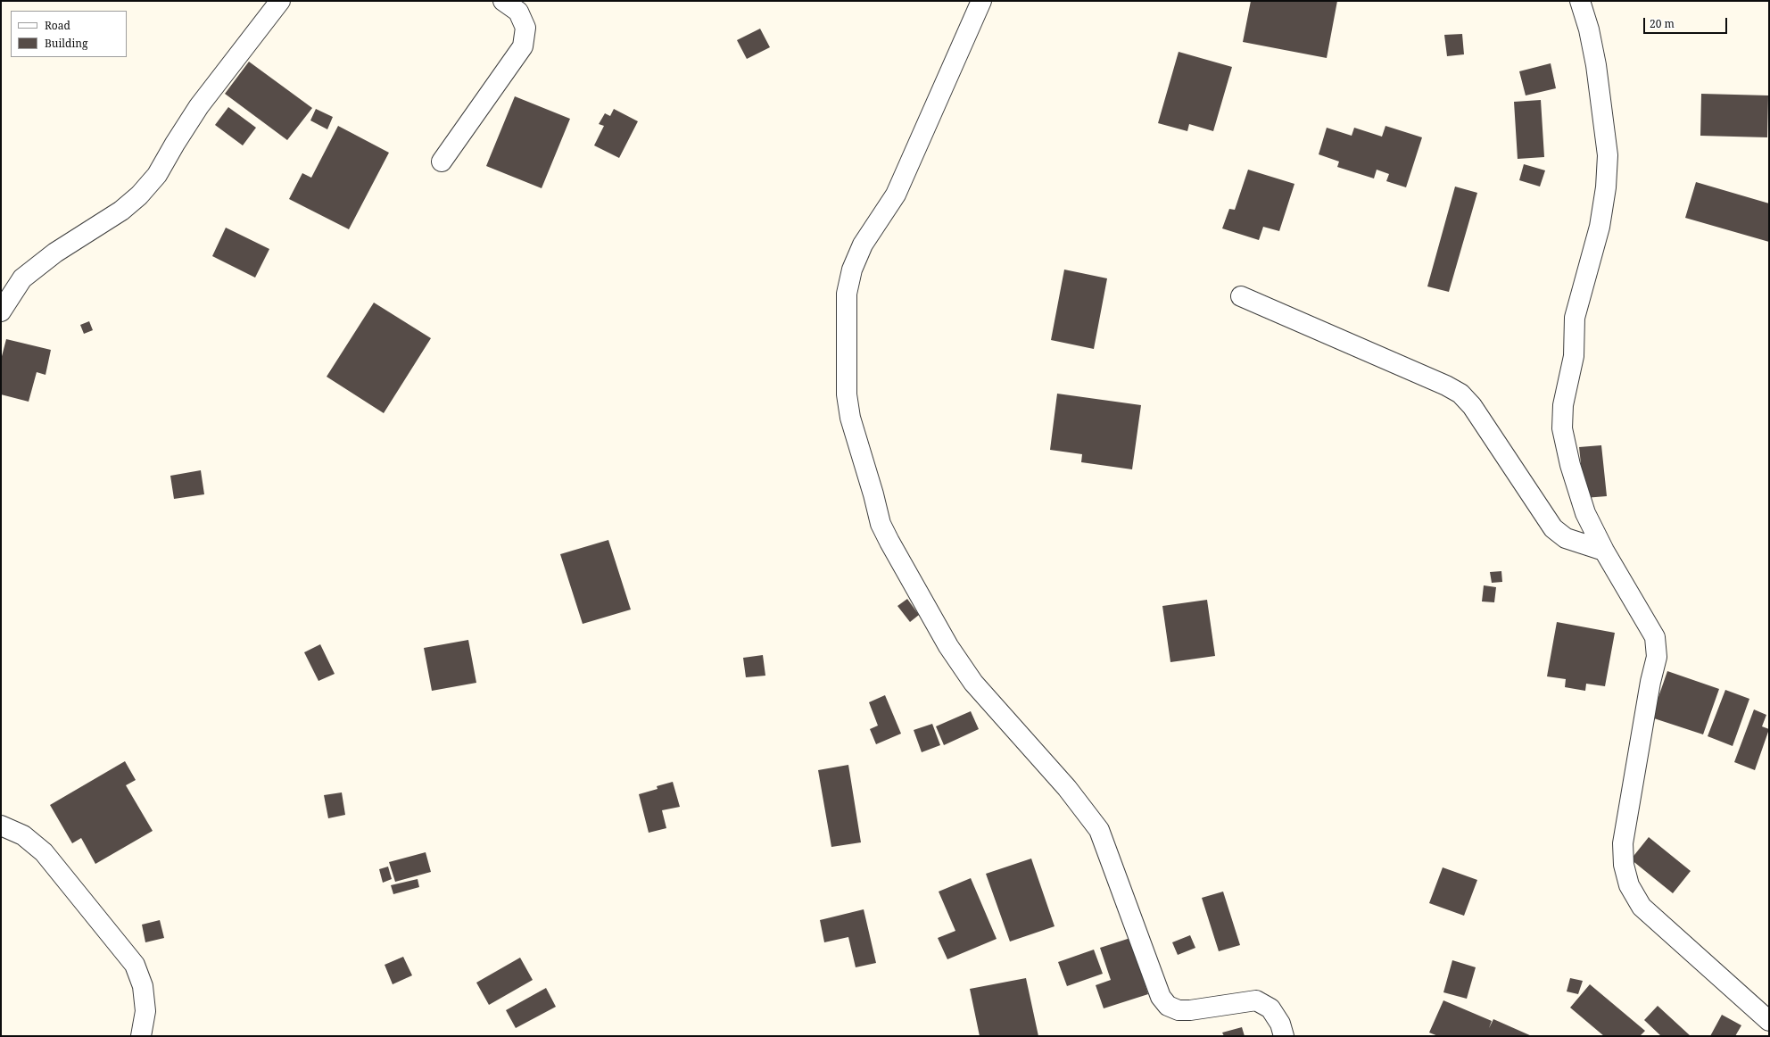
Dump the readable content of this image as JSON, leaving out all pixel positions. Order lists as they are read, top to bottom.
{
  "legend": ["Road", "Building"],
  "scale_bar": "20 m"
}
